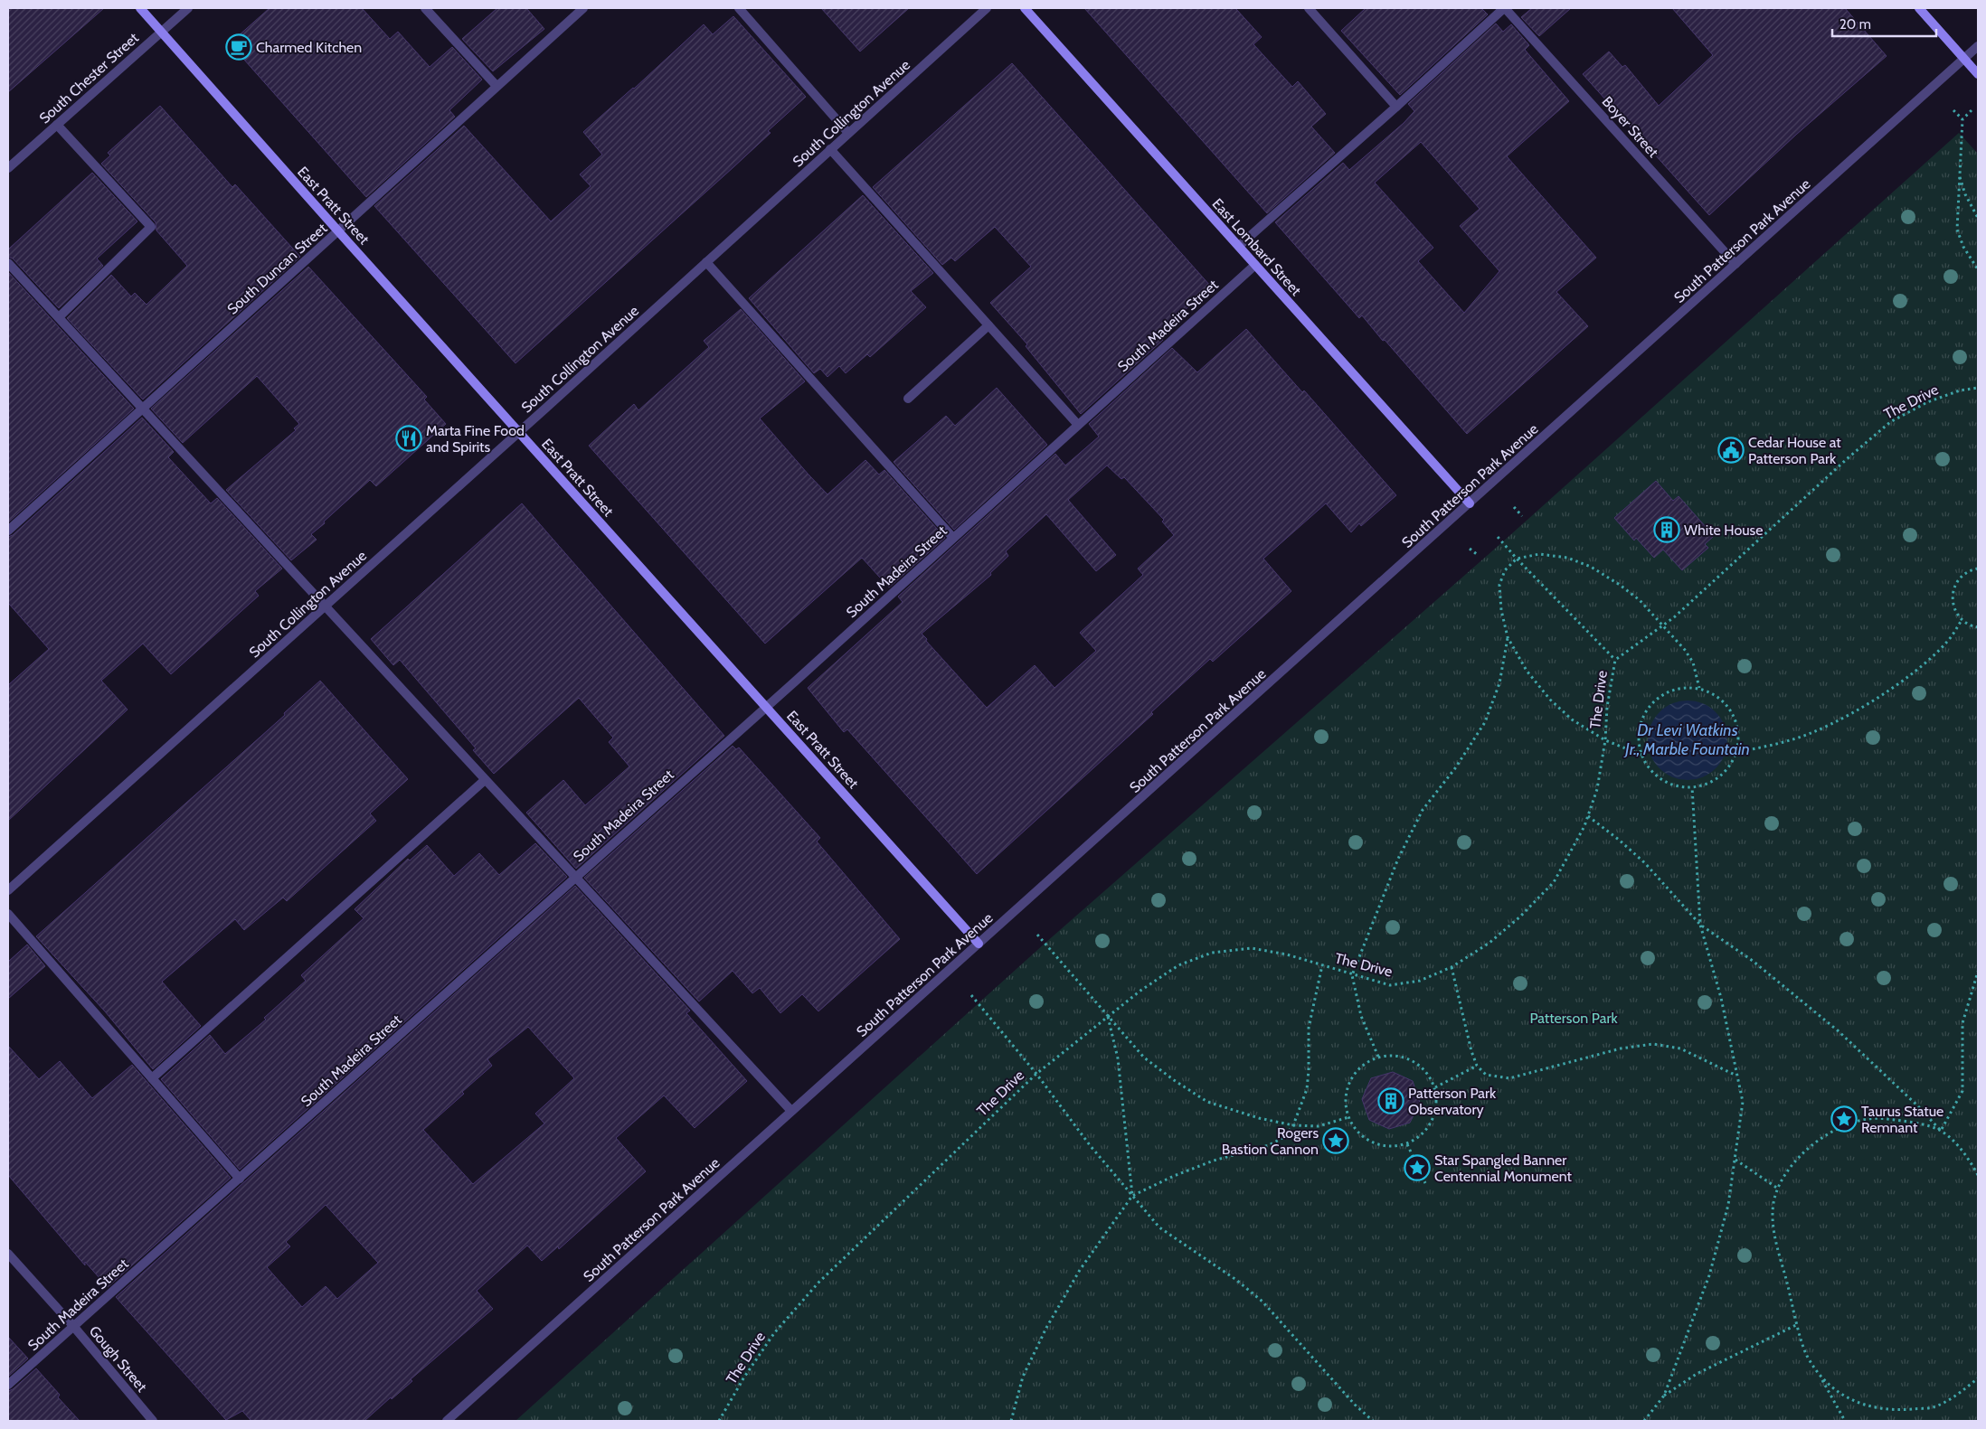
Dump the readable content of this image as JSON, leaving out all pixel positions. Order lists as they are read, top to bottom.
{
  "streets": {
    "main road": ["East Pratt Street", "East Lombard Street"],
    "street": [
      "South Chester Street",
      "South Collington Avenue",
      "Boyer Street",
      "South Patterson Park Avenue",
      "South Duncan Street",
      "South Madeira Street",
      "Gough Street"
    ],
    "path": ["The Drive"]
  },
  "crossings": [
    ["South Chester Street", "East Pratt Street"],
    ["South Collington Avenue", "East Pratt Street"],
    ["Boyer Street", "South Patterson Park Avenue"],
    ["East Pratt Street", "South Patterson Park Avenue"],
    ["East Pratt Street", "South Duncan Street"],
    ["East Pratt Street", "South Madeira Street"],
    ["South Patterson Park Avenue", "East Lombard Street"],
    ["East Lombard Street", "South Madeira Street"],
    ["South Madeira Street", "Gough Street"]
  ],
  "water": ["Dr Levi Watkins Jr., Marble Fountain"],
  "parks": ["Patterson Park"],
  "places": {
    "cafe": ["Charmed Kitchen"],
    "restaurant": ["Marta Fine Food and Spirits"],
    "public building": ["Cedar House at Patterson Park"],
    "building": ["White House", "Patterson Park Observatory"],
    "place": ["Taurus Statue Remnant", "Rogers Bastion Cannon", "Star Spangled Banner Centennial Monument"]
  },
  "scale_bar": "20 m"
}
